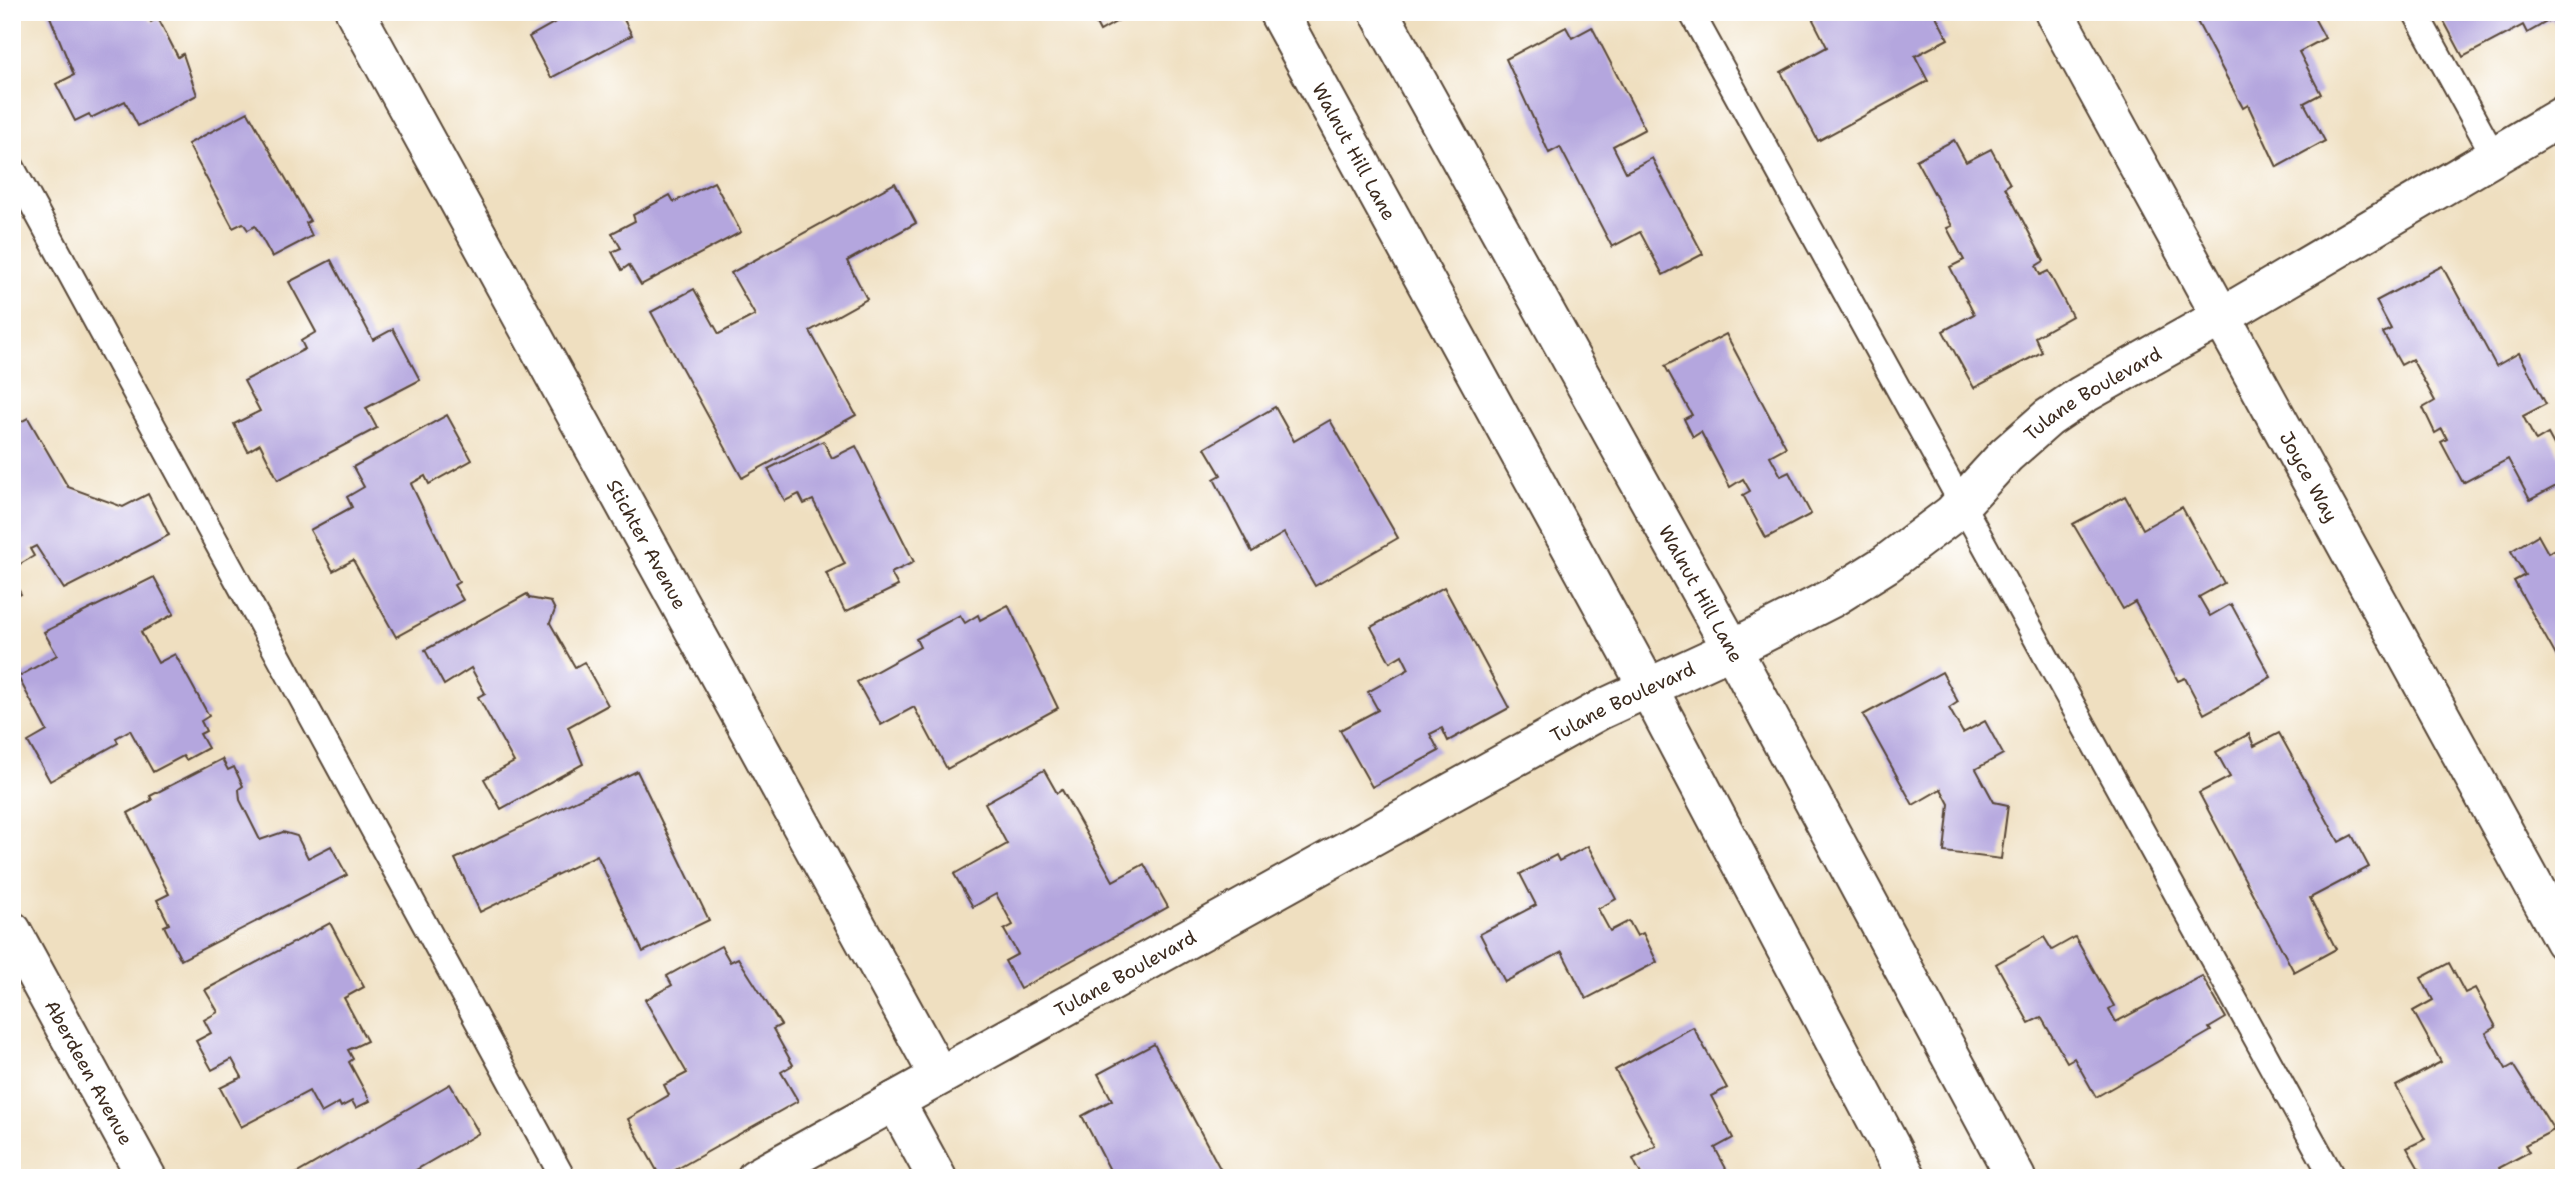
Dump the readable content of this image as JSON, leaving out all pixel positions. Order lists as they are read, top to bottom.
{
  "streets": {
    "street": [
      "Walnut Hill Lane",
      "Tulane Boulevard",
      "Joyce Way",
      "Stichter Avenue",
      "Aberdeen Avenue"
    ]
  },
  "crossings": [
    ["Walnut Hill Lane", "Tulane Boulevard"],
    ["Tulane Boulevard", "Joyce Way"],
    ["Tulane Boulevard", "Stichter Avenue"]
  ]
}
